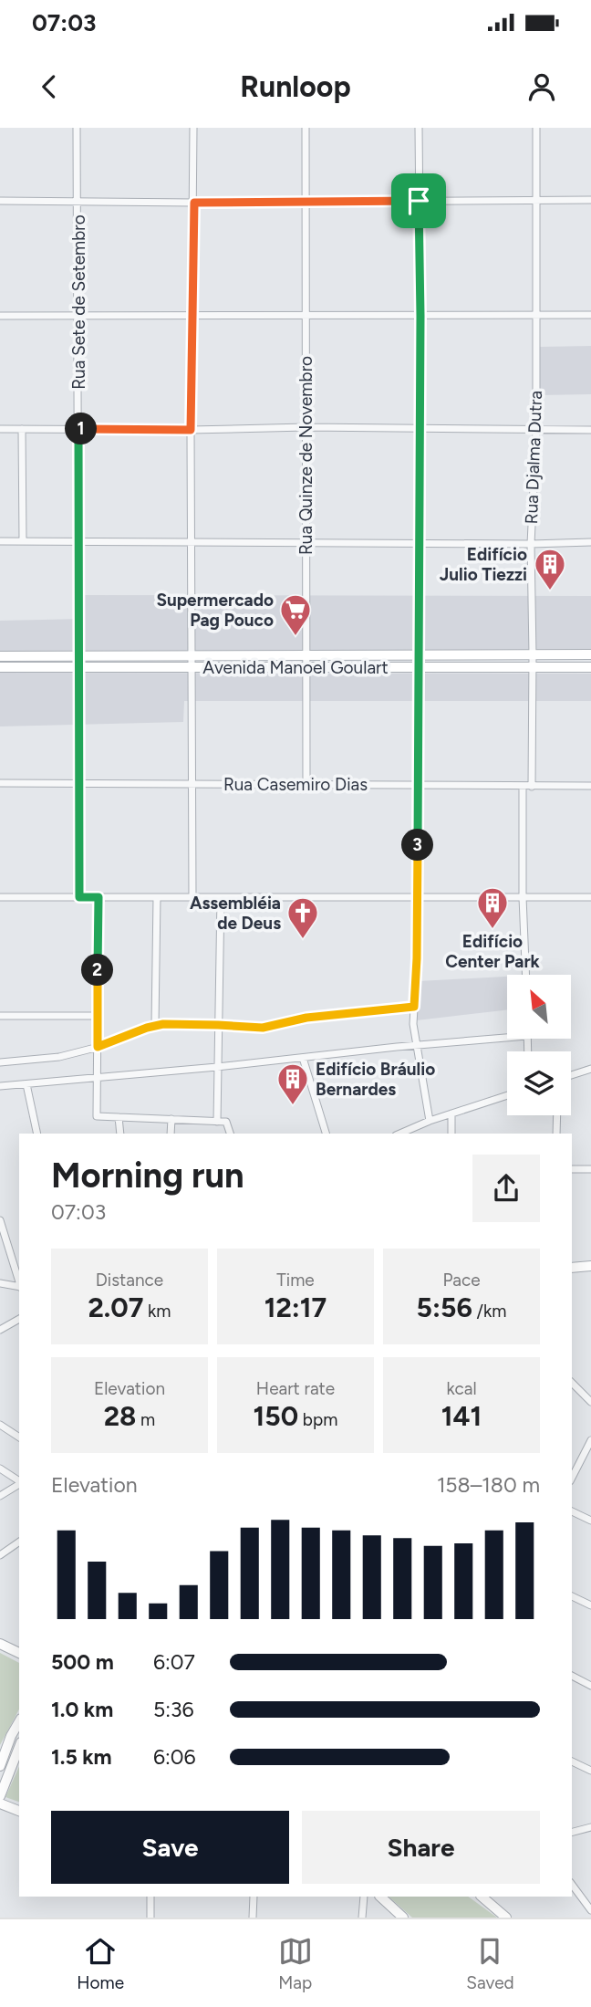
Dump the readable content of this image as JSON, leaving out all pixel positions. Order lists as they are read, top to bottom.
{
  "streets": {
    "main road": ["Avenida Manoel Goulart"],
    "street": [
      "Rua Sete de Setembro",
      "Rua Quinze de Novembro",
      "Rua Djalma Dutra",
      "Rua Casemiro Dias"
    ]
  },
  "crossings": [
    ["Rua Sete de Setembro", "Avenida Manoel Goulart"],
    ["Rua Sete de Setembro", "Rua Casemiro Dias"],
    ["Rua Quinze de Novembro", "Avenida Manoel Goulart"],
    ["Rua Quinze de Novembro", "Rua Casemiro Dias"],
    ["Rua Djalma Dutra", "Avenida Manoel Goulart"],
    ["Rua Djalma Dutra", "Rua Casemiro Dias"]
  ],
  "places": {
    "building": ["Edifício Julio Tiezzi", "Edifício Center Park", "Edifício Bráulio Bernardes"],
    "supermarket": ["Supermercado Pag Pouco"],
    "church": ["Assembléia de Deus"]
  },
  "north": "top left",
  "page": {
    "status": "07:03",
    "header": "Runloop",
    "pins": ["1", "3", "2"],
    "heading": ["Morning run", "07:03"],
    "stats": [
      ["Distance", "2.07 km"],
      ["Time", "12:17"],
      ["Pace", "5:56 /km"],
      ["Elevation", "28 m"],
      ["Heart rate", "150 bpm"],
      ["kcal", "141"]
    ],
    "chart": ["Elevation", "158–180 m"],
    "list": [
      {
        "name": "500 m",
        "note": "6:07"
      },
      {
        "name": "1.0 km",
        "note": "5:36"
      },
      {
        "name": "1.5 km",
        "note": "6:06"
      }
    ],
    "buttons": ["Save", "Share"],
    "tabs": ["Home", "Map", "Saved"]
  }
}
